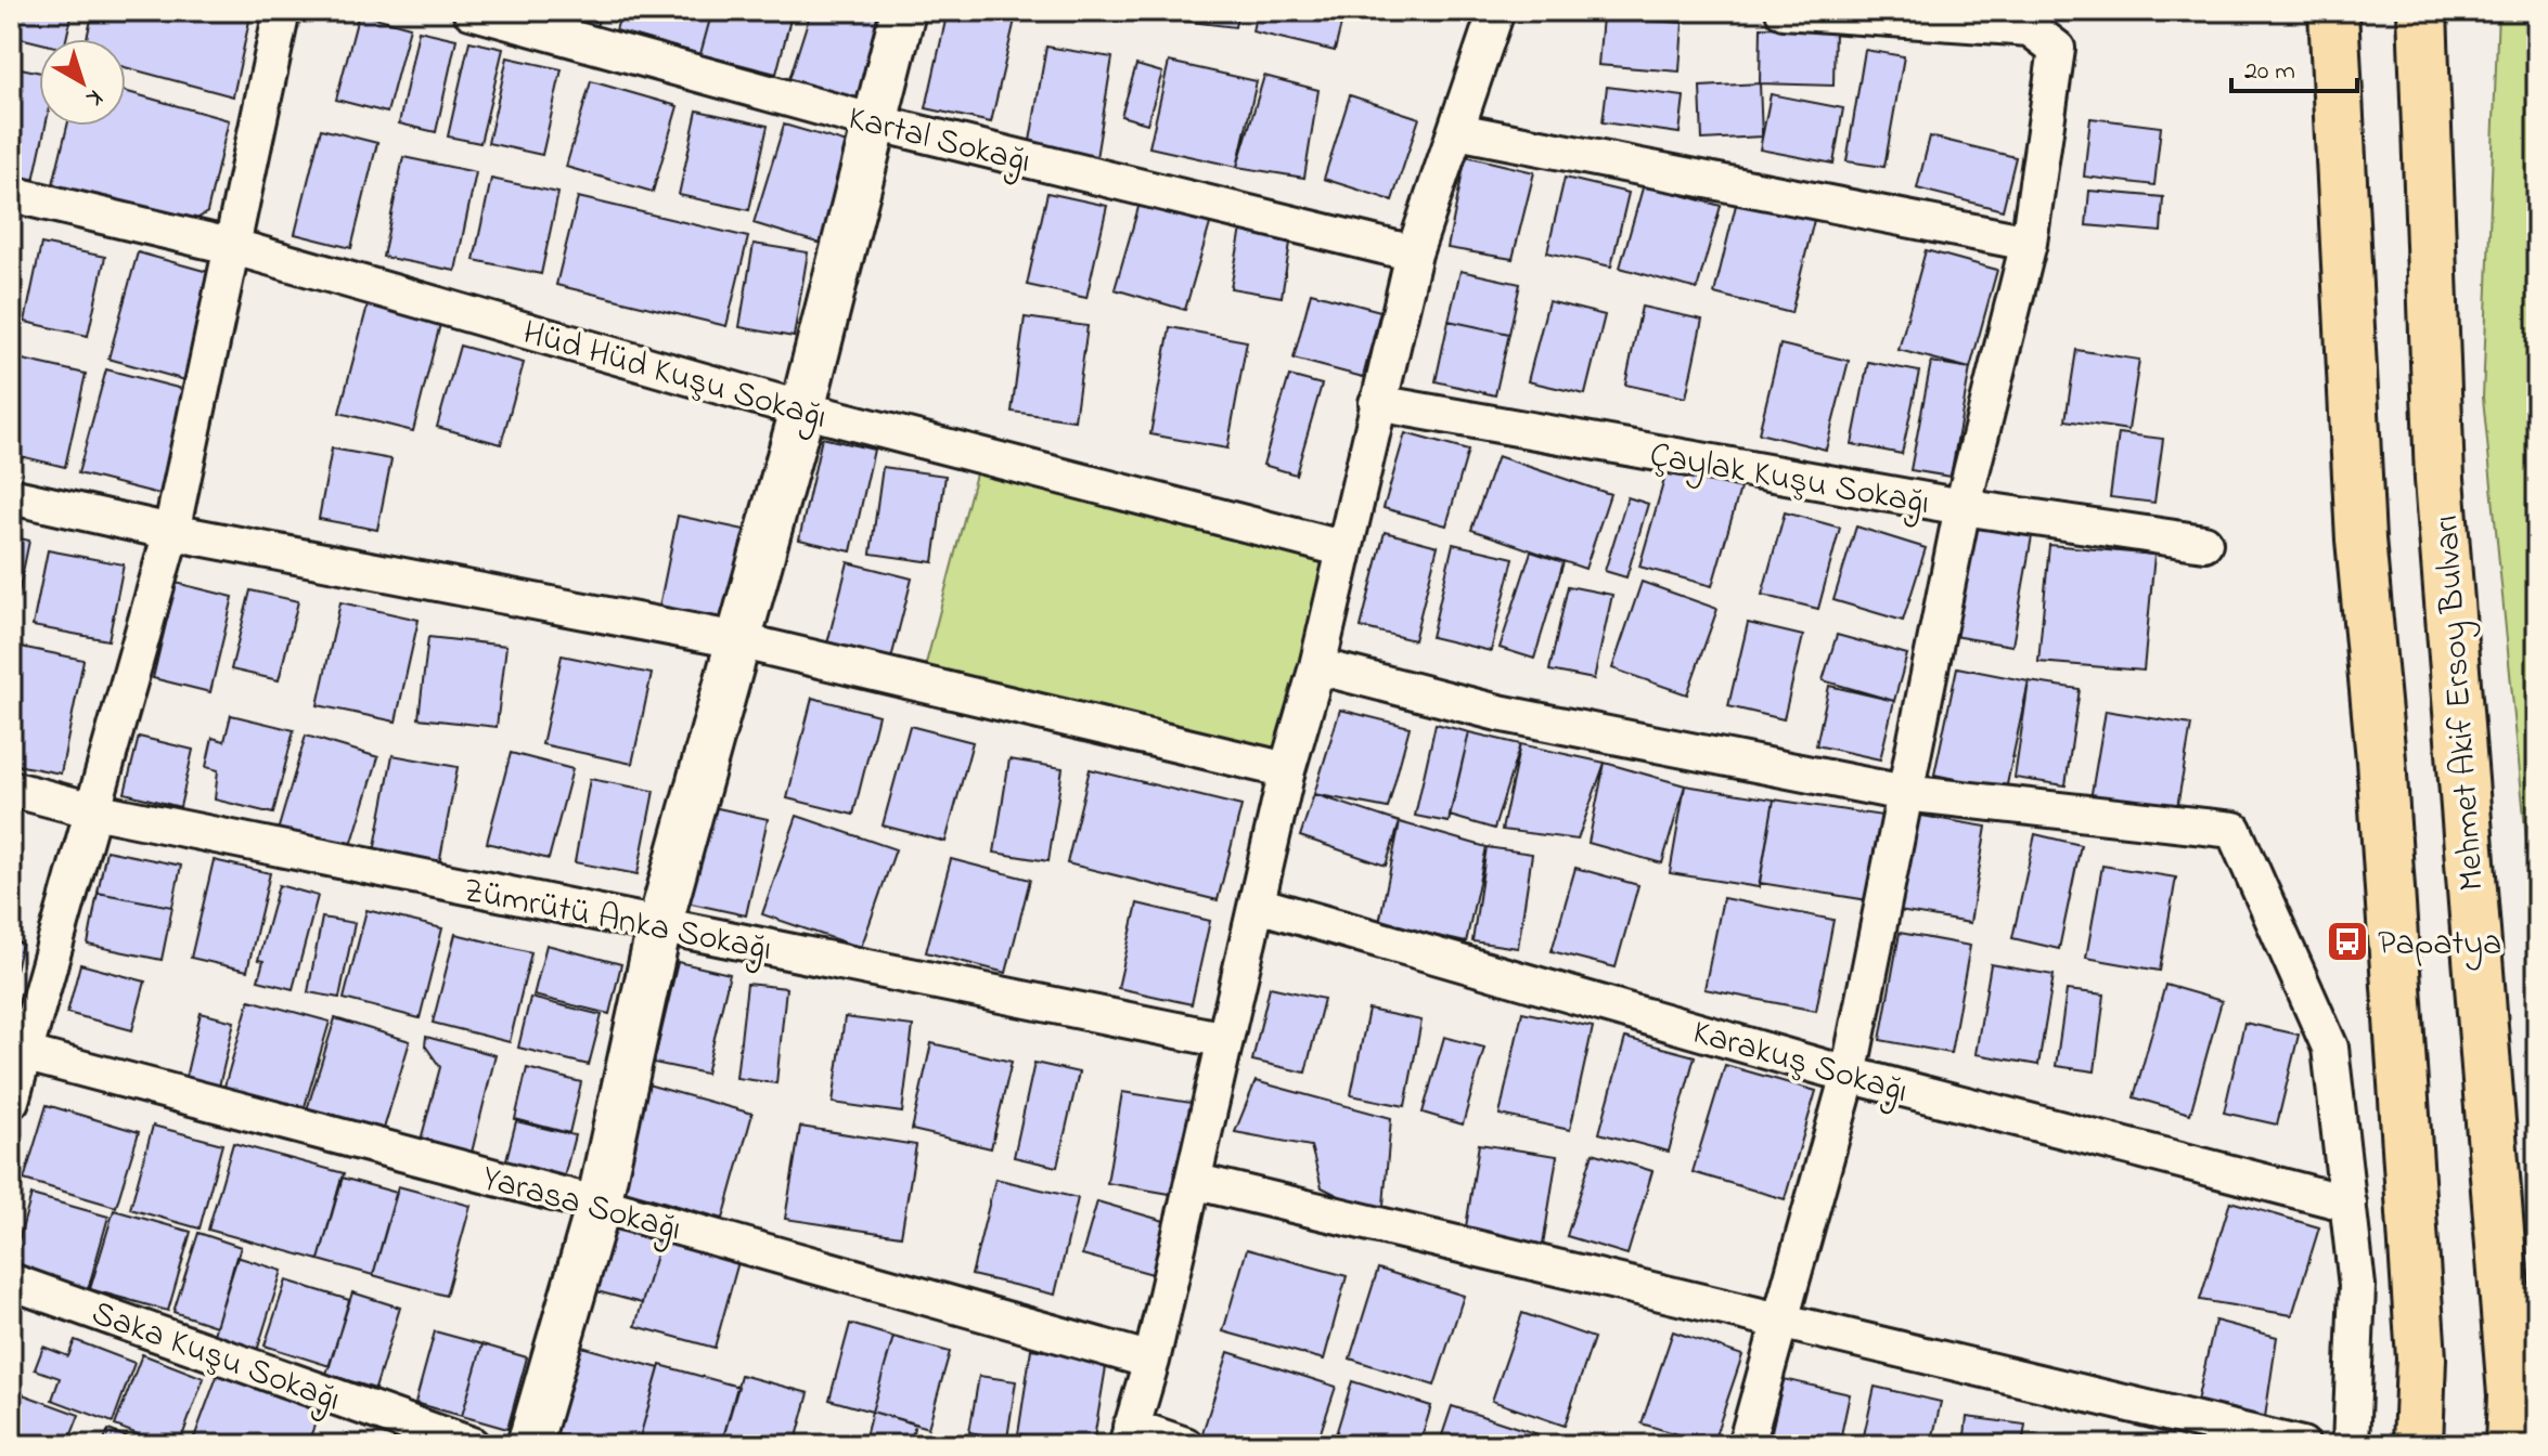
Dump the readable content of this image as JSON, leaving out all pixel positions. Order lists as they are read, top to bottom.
{
  "streets": {
    "main road": ["Mehmet Akif Ersoy Bulvarı"],
    "street": [
      "Kartal Sokağı",
      "Hüd Hüd Kuşu Sokağı",
      "Çaylak Kuşu Sokağı",
      "Zümrütü Anka Sokağı",
      "Karakuş Sokağı",
      "Yarasa Sokağı",
      "Saka Kuşu Sokağı"
    ]
  },
  "places": {
    "bus stop": ["Papatya"]
  },
  "scale_bar": "20 m",
  "north": "bottom right"
}
